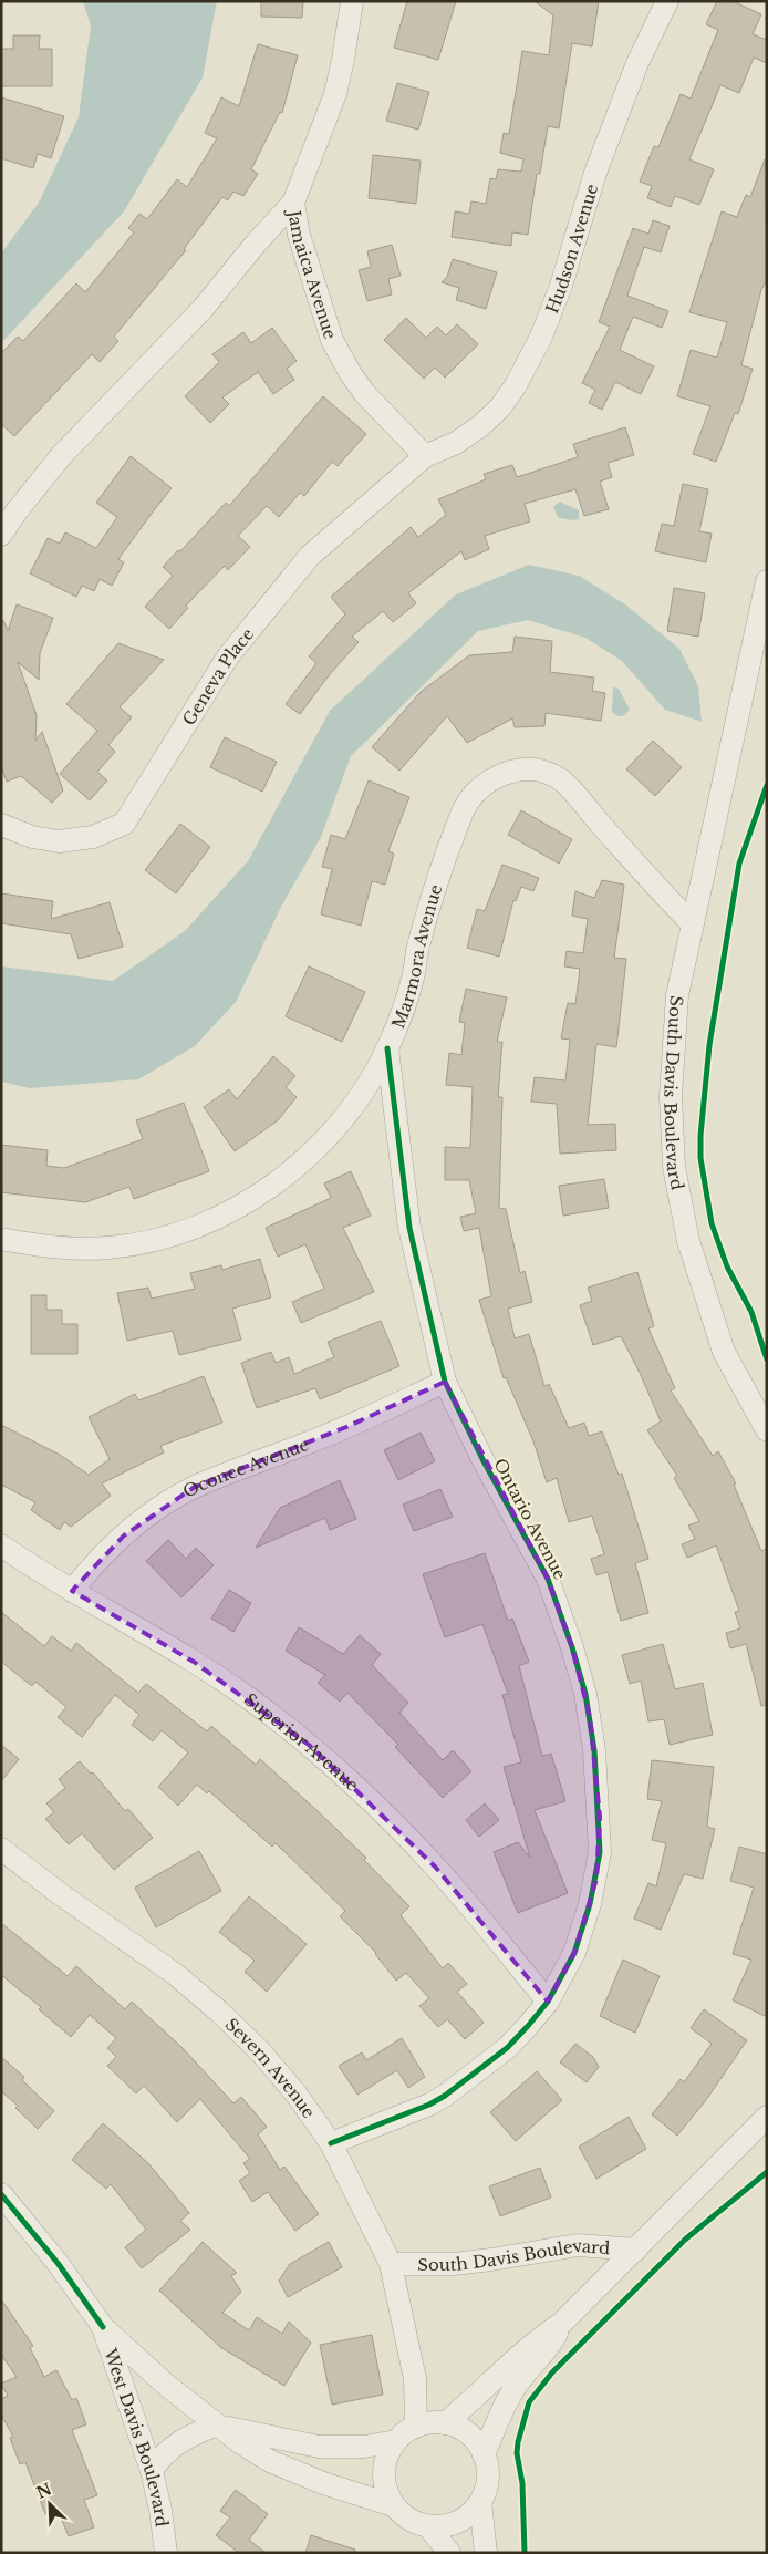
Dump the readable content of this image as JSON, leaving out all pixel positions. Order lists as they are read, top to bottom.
{
  "streets": {
    "street": [
      "Hudson Avenue",
      "Jamaica Avenue",
      "Geneva Place",
      "Marmora Avenue",
      "South Davis Boulevard",
      "Oconee Avenue",
      "Ontario Avenue",
      "Superior Avenue",
      "Severn Avenue",
      "West Davis Boulevard"
    ]
  },
  "crossings": [
    ["Hudson Avenue", "Jamaica Avenue"],
    ["Hudson Avenue", "Geneva Place"],
    ["Jamaica Avenue", "Geneva Place"],
    ["Marmora Avenue", "South Davis Boulevard"],
    ["Marmora Avenue", "Ontario Avenue"],
    ["South Davis Boulevard", "Severn Avenue"],
    ["Oconee Avenue", "Ontario Avenue"],
    ["Oconee Avenue", "Superior Avenue"],
    ["Ontario Avenue", "Superior Avenue"],
    ["Ontario Avenue", "Severn Avenue"]
  ],
  "north": "top left"
}
